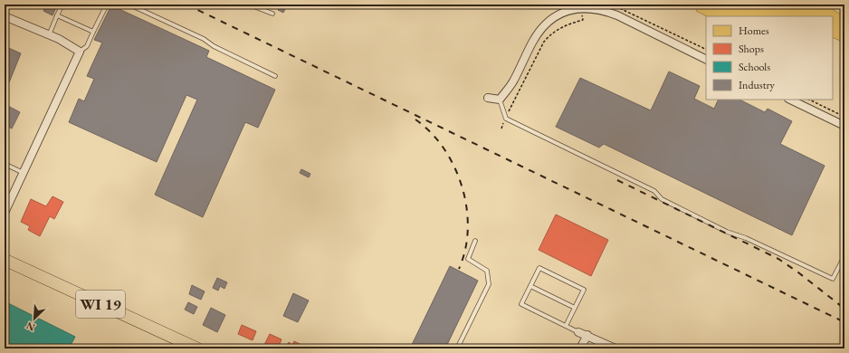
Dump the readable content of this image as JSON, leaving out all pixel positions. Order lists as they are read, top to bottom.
{
  "streets": {
    "main road": ["WI 19"]
  },
  "legend": [
    "Homes",
    "Shops",
    "Schools",
    "Industry"
  ],
  "north": "bottom left"
}
